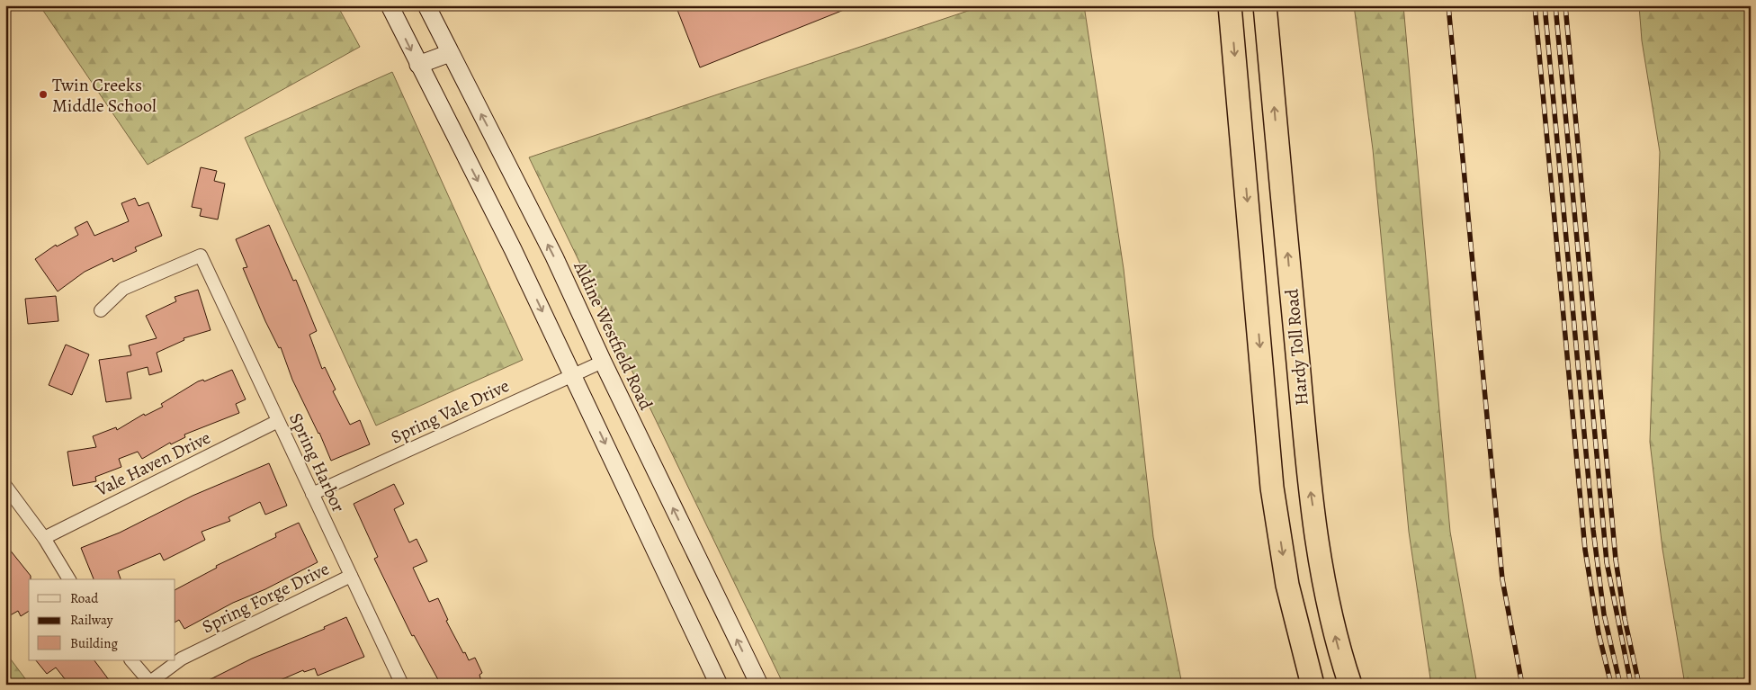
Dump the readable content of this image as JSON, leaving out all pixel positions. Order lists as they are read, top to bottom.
{
  "streets": {
    "highway": ["Hardy Toll Road"],
    "main road": ["Aldine Westfield Road"],
    "street": [
      "Spring Vale Drive",
      "Spring Harbor",
      "Vale Haven Drive",
      "Spring Forge Drive"
    ]
  },
  "crossings": [
    ["Aldine Westfield Road", "Spring Vale Drive"],
    ["Spring Vale Drive", "Spring Harbor"],
    ["Spring Harbor", "Vale Haven Drive"],
    ["Spring Harbor", "Spring Forge Drive"]
  ],
  "places": ["Twin Creeks Middle School"],
  "legend": ["Road", "Railway", "Building"]
}
